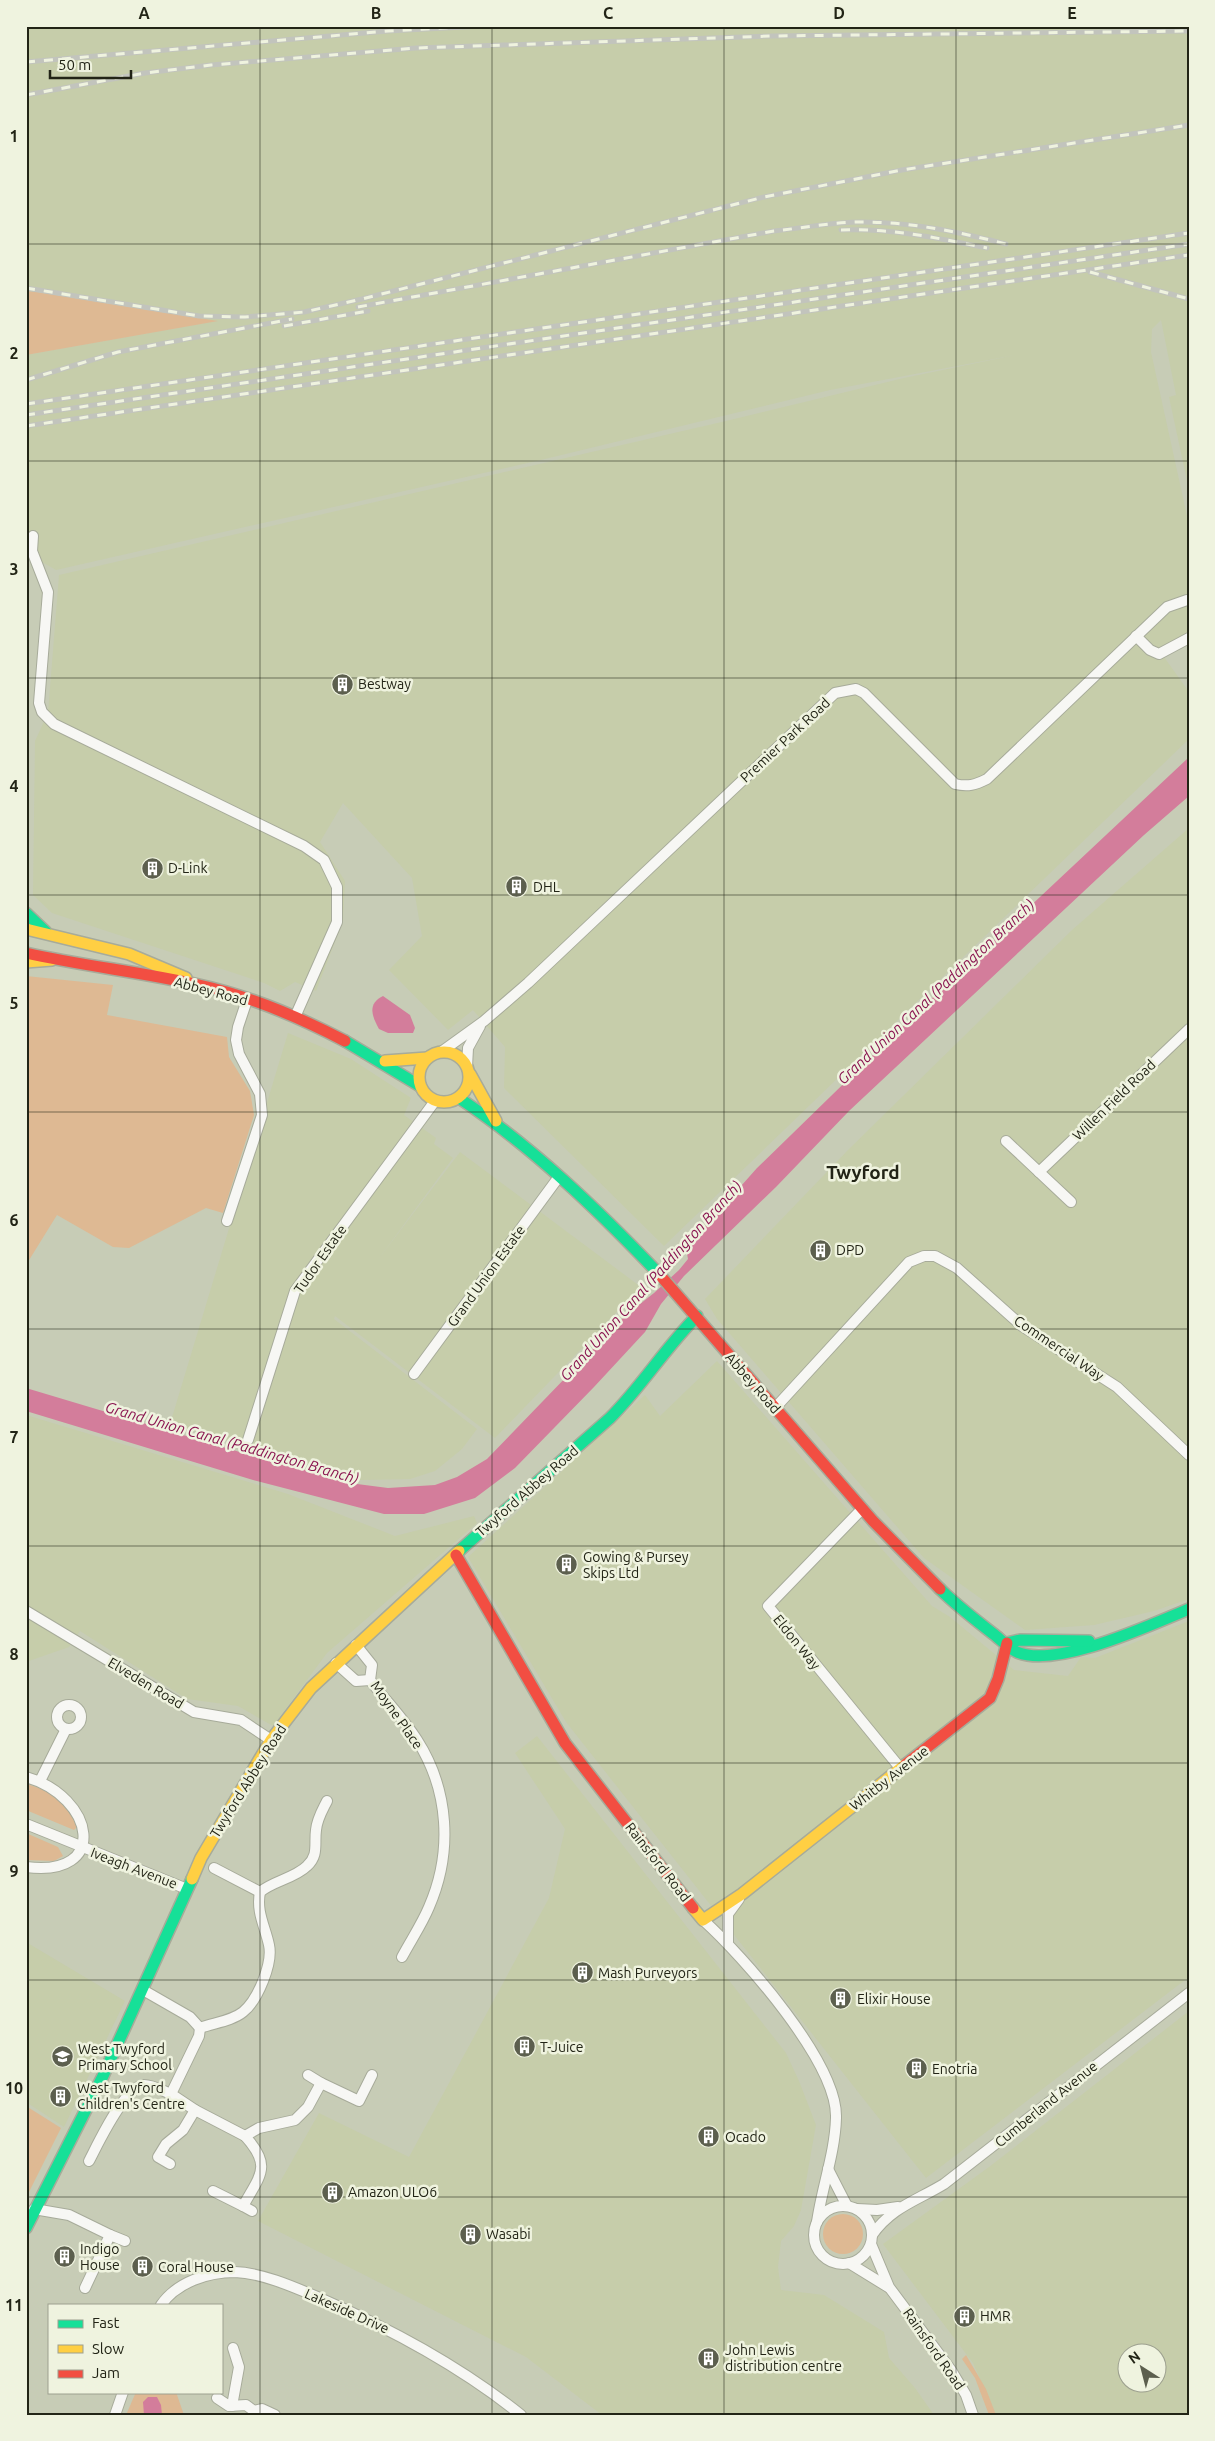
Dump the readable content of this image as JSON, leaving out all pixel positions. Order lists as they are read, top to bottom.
{
  "streets": {
    "main road": [
      "Abbey Road",
      "Twyford Abbey Road",
      "Whitby Avenue",
      "Rainsford Road"
    ],
    "street": [
      "Premier Park Road",
      "Willen Field Road",
      "Tudor Estate",
      "Grand Union Estate",
      "Commercial Way",
      "Eldon Way",
      "Elveden Road",
      "Moyne Place",
      "Iveagh Avenue",
      "Cumberland Avenue",
      "Lakeside Drive"
    ]
  },
  "crossings": [
    ["Premier Park Road", "Abbey Road"],
    ["Premier Park Road", "Tudor Estate"],
    ["Abbey Road", "Tudor Estate"],
    ["Abbey Road", "Grand Union Estate"],
    ["Abbey Road", "Commercial Way"],
    ["Abbey Road", "Twyford Abbey Road"],
    ["Abbey Road", "Eldon Way"],
    ["Abbey Road", "Whitby Avenue"],
    ["Twyford Abbey Road", "Elveden Road"],
    ["Twyford Abbey Road", "Moyne Place"],
    ["Twyford Abbey Road", "Rainsford Road"],
    ["Twyford Abbey Road", "Iveagh Avenue"],
    ["Eldon Way", "Whitby Avenue"],
    ["Whitby Avenue", "Rainsford Road"],
    ["Rainsford Road", "Cumberland Avenue"]
  ],
  "districts": ["Twyford"],
  "water": ["Grand Union Canal (Paddington Branch)"],
  "places": {
    "building": [
      "Bestway",
      "D-Link",
      "DHL",
      "DPD",
      "Gowing & Pursey Skips Ltd",
      "Mash Purveyors",
      "Elixir House",
      "T-Juice",
      "Enotria",
      "West Twyford Children's Centre",
      "Ocado",
      "Amazon ULO6",
      "Wasabi",
      "Indigo House",
      "Coral House",
      "HMR",
      "John Lewis distribution centre"
    ],
    "school or university": ["West Twyford Primary School"]
  },
  "legend": ["Fast", "Slow", "Jam"],
  "scale_bar": "50 m",
  "north": "top left",
  "grid": {
    "columns": [
      "A",
      "B",
      "C",
      "D",
      "E"
    ],
    "rows": [
      "1",
      "2",
      "3",
      "4",
      "5",
      "6",
      "7",
      "8",
      "9",
      "10",
      "11"
    ]
  }
}
